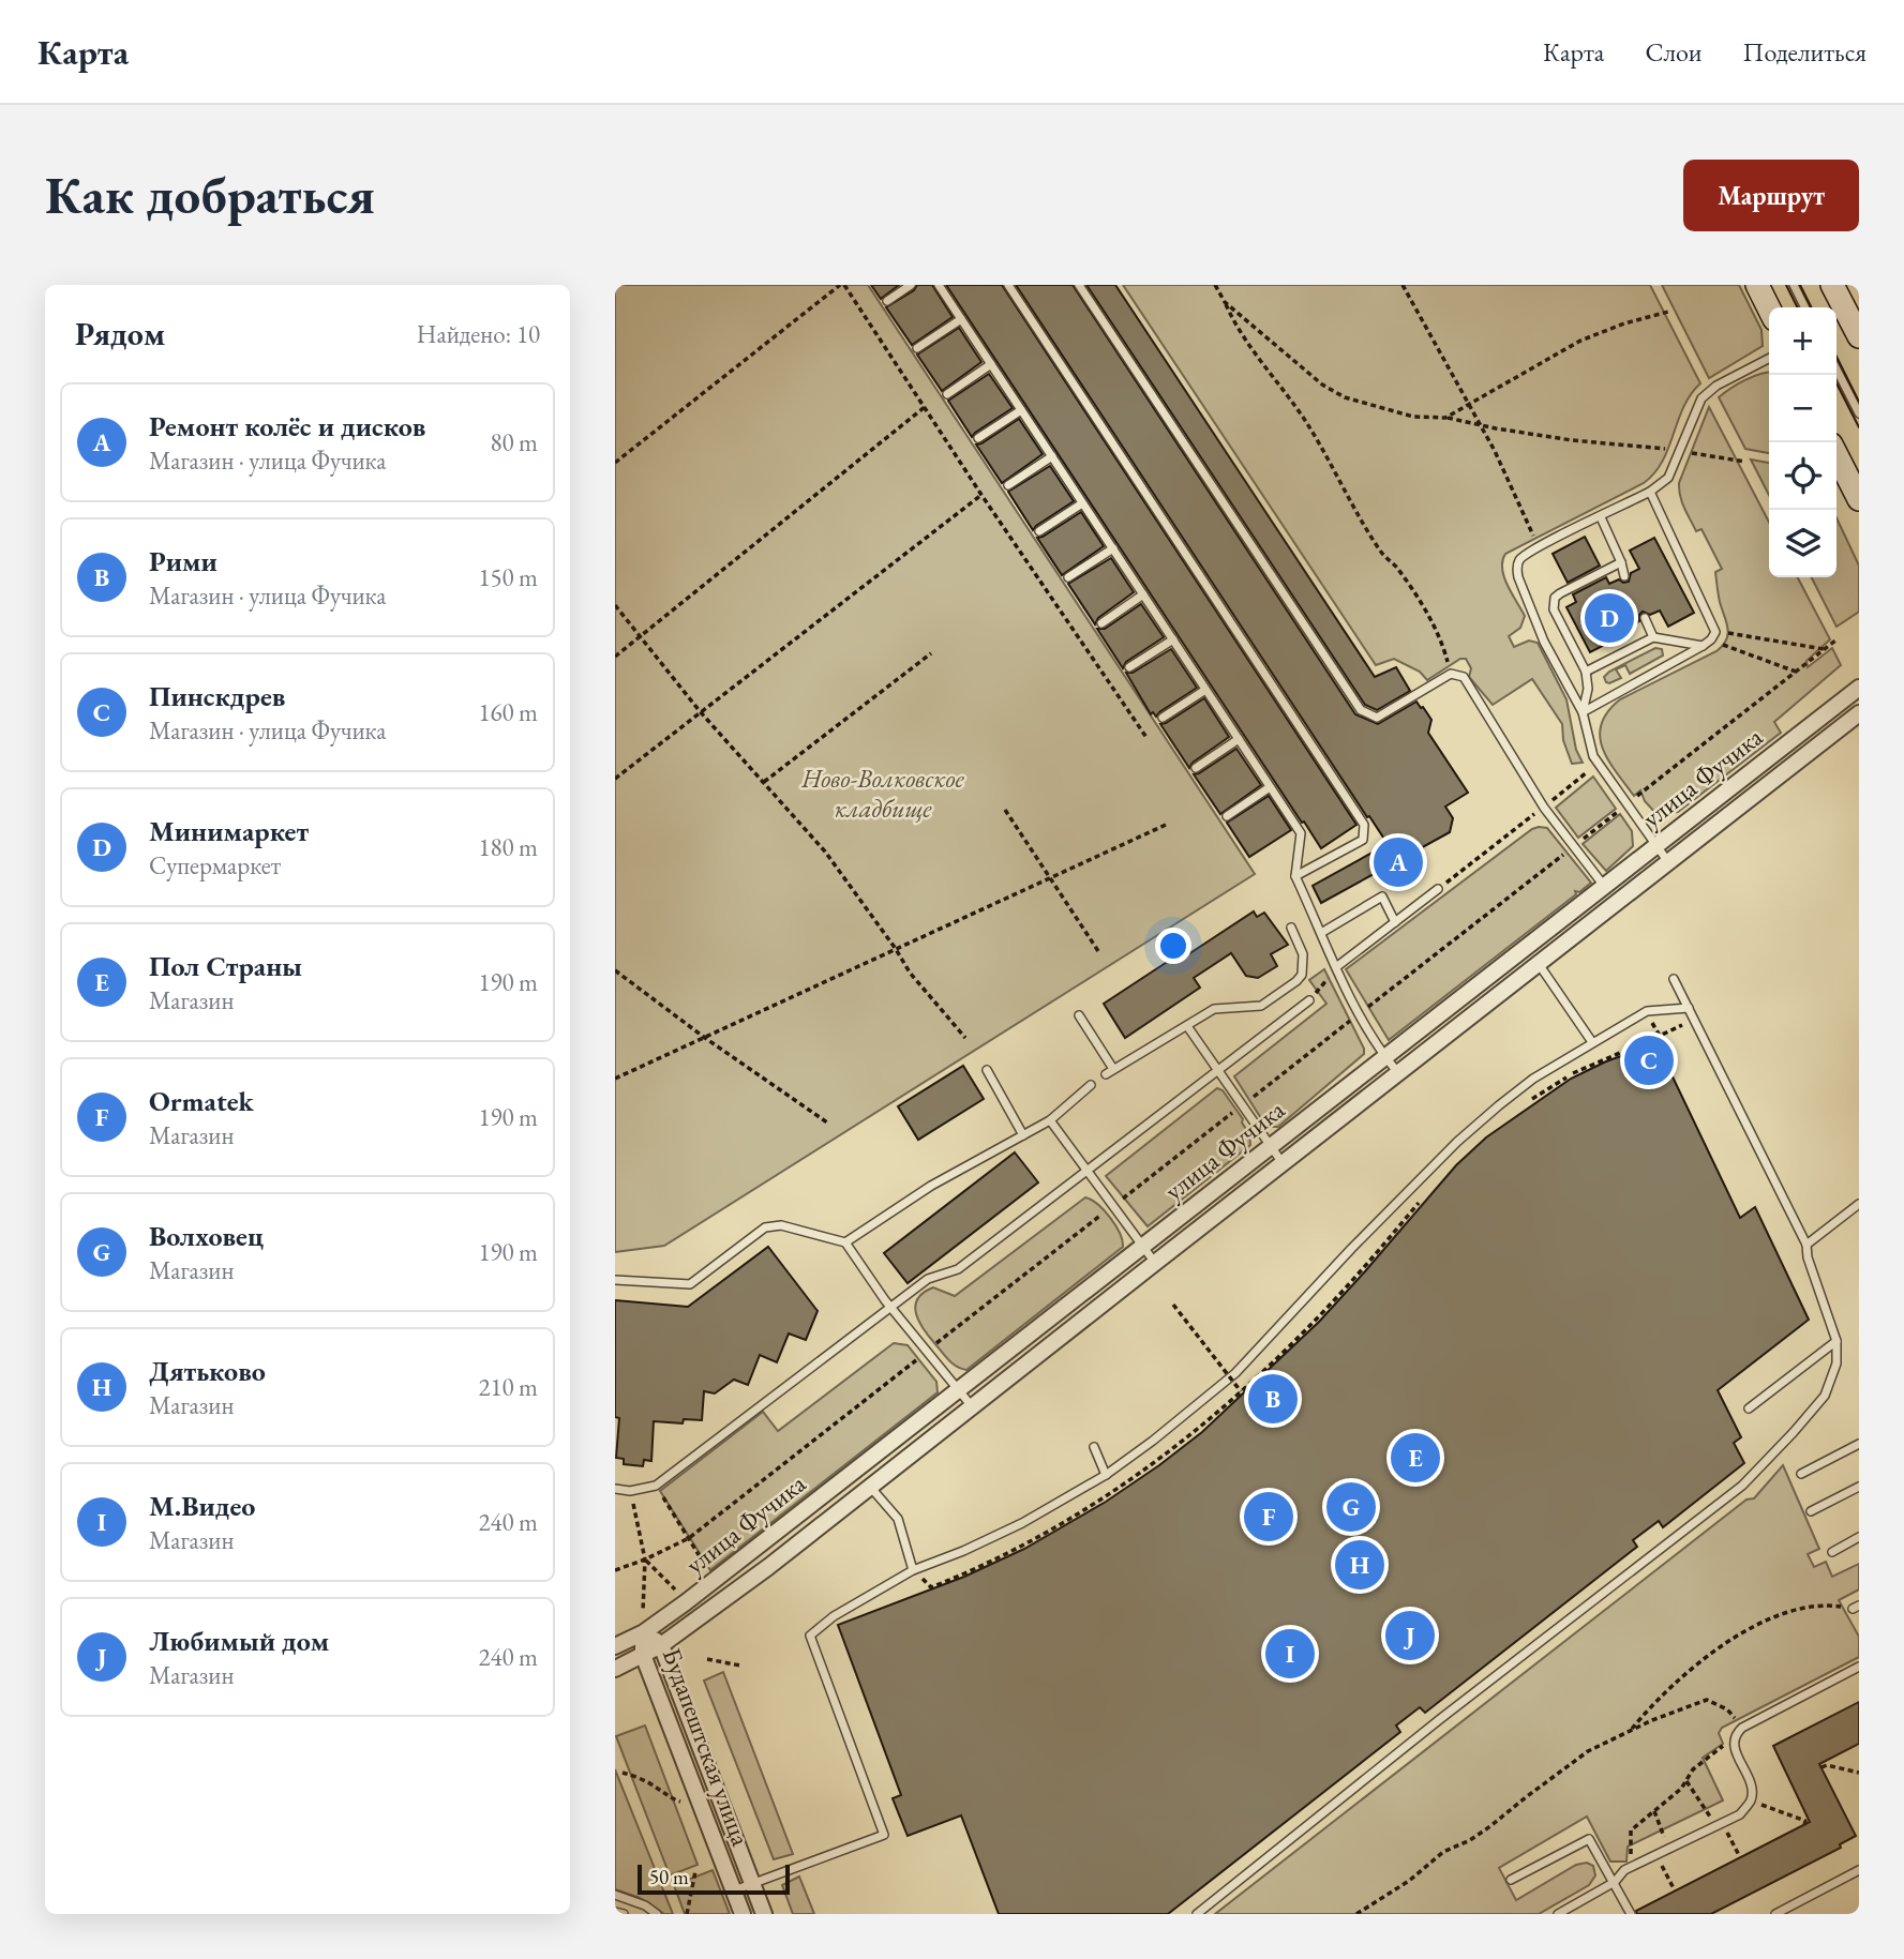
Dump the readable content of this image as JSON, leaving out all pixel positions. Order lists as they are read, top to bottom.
{
  "streets": {
    "street": ["улица Фучика", "Будапештская улица"]
  },
  "crossings": [
    ["улица Фучика", "Будапештская улица"]
  ],
  "parks": ["Ново-Волковское кладбище"],
  "scale_bar": "50 m",
  "page": {
    "header": "Карта",
    "nav": ["Карта", "Слои", "Поделиться"],
    "buttons": "Маршрут",
    "title": "Как добраться",
    "heading": ["Рядом", "Найдено: 10"],
    "map_buttons": ["+", "−"],
    "list": [
      {
        "mark": "A",
        "name": "Ремонт колёс и дисков",
        "note": "Магазин · улица Фучика",
        "value": "80 m"
      },
      {
        "mark": "B",
        "name": "Рими",
        "note": "Магазин · улица Фучика",
        "value": "150 m"
      },
      {
        "mark": "C",
        "name": "Пинскдрев",
        "note": "Магазин · улица Фучика",
        "value": "160 m"
      },
      {
        "mark": "D",
        "name": "Минимаркет",
        "note": "Супермаркет",
        "value": "180 m"
      },
      {
        "mark": "E",
        "name": "Пол Страны",
        "note": "Магазин",
        "value": "190 m"
      },
      {
        "mark": "F",
        "name": "Ormatek",
        "note": "Магазин",
        "value": "190 m"
      },
      {
        "mark": "G",
        "name": "Волховец",
        "note": "Магазин",
        "value": "190 m"
      },
      {
        "mark": "H",
        "name": "Дятьково",
        "note": "Магазин",
        "value": "210 m"
      },
      {
        "mark": "I",
        "name": "М.Видео",
        "note": "Магазин",
        "value": "240 m"
      },
      {
        "mark": "J",
        "name": "Любимый дом",
        "note": "Магазин",
        "value": "240 m"
      }
    ],
    "pins": [
      "D",
      "A",
      "C",
      "B",
      "E",
      "G",
      "F",
      "H",
      "J",
      "I"
    ],
    "scale": "50 m"
  }
}
